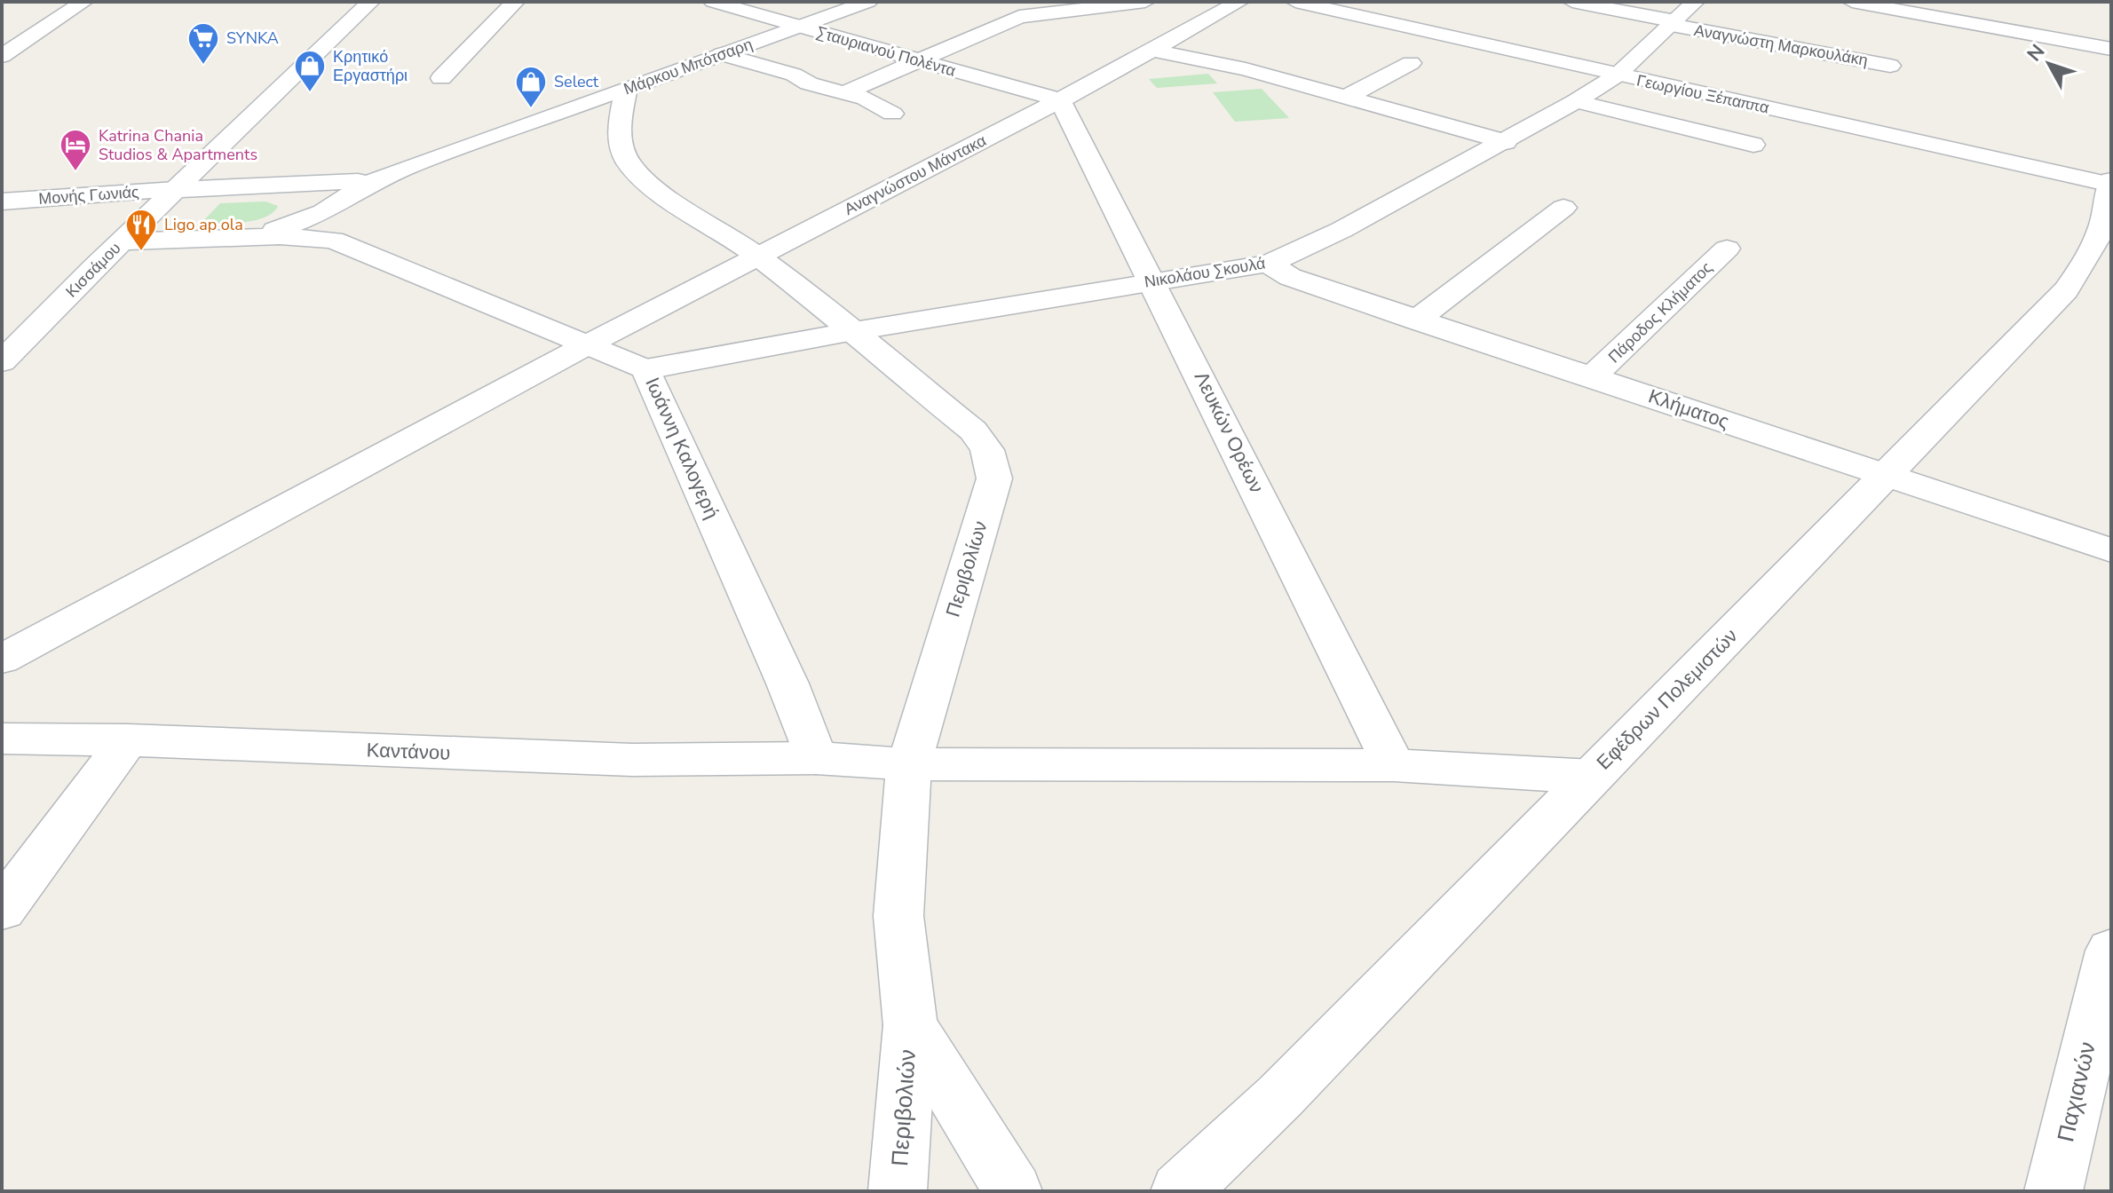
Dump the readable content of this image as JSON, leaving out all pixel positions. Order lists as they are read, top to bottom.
{
  "streets": {
    "street": [
      "Αναγνώστη Μαρκουλάκη",
      "Σταυριανού Πολέντα",
      "Μάρκου Μπότσαρη",
      "Γεωργίου Ξέπαππα",
      "Αναγνώστου Μάντακα",
      "Μονής Γωνιάς",
      "Κισσάμου",
      "Νικολάου Σκουλά",
      "Πάροδος Κλήματος",
      "Κλήματος",
      "Λευκών Ορέων",
      "Ιωάννη Καλογερή",
      "Περιβολίων",
      "Εφέδρων Πολεμιστών",
      "Καντάνου",
      "Παχιανών",
      "Περιβολιών"
    ]
  },
  "crossings": [
    ["Αναγνώστη Μαρκουλάκη", "Νικολάου Σκουλά"],
    ["Σταυριανού Πολέντα", "Μάρκου Μπότσαρη"],
    ["Σταυριανού Πολέντα", "Αναγνώστου Μάντακα"],
    ["Σταυριανού Πολέντα", "Λευκών Ορέων"],
    ["Μάρκου Μπότσαρη", "Μονής Γωνιάς"],
    ["Μάρκου Μπότσαρη", "Κισσάμου"],
    ["Μάρκου Μπότσαρη", "Ιωάννη Καλογερή"],
    ["Μάρκου Μπότσαρη", "Περιβολίων"],
    ["Γεωργίου Ξέπαππα", "Νικολάου Σκουλά"],
    ["Γεωργίου Ξέπαππα", "Εφέδρων Πολεμιστών"],
    ["Αναγνώστου Μάντακα", "Λευκών Ορέων"],
    ["Αναγνώστου Μάντακα", "Ιωάννη Καλογερή"],
    ["Αναγνώστου Μάντακα", "Περιβολίων"],
    ["Μονής Γωνιάς", "Κισσάμου"],
    ["Κισσάμου", "Ιωάννη Καλογερή"],
    ["Νικολάου Σκουλά", "Κλήματος"],
    ["Νικολάου Σκουλά", "Λευκών Ορέων"],
    ["Νικολάου Σκουλά", "Ιωάννη Καλογερή"],
    ["Νικολάου Σκουλά", "Περιβολίων"],
    ["Πάροδος Κλήματος", "Κλήματος"],
    ["Κλήματος", "Εφέδρων Πολεμιστών"],
    ["Ιωάννη Καλογερή", "Καντάνου"],
    ["Περιβολίων", "Περιβολιών"]
  ],
  "places": {
    "supermarket": ["SYNKA"],
    "shop": ["Κρητικό Εργαστήρι", "Select"],
    "hotel": ["Katrina Chania Studios & Apartments"],
    "restaurant": ["Ligo ap ola"]
  },
  "north": "top left"
}
